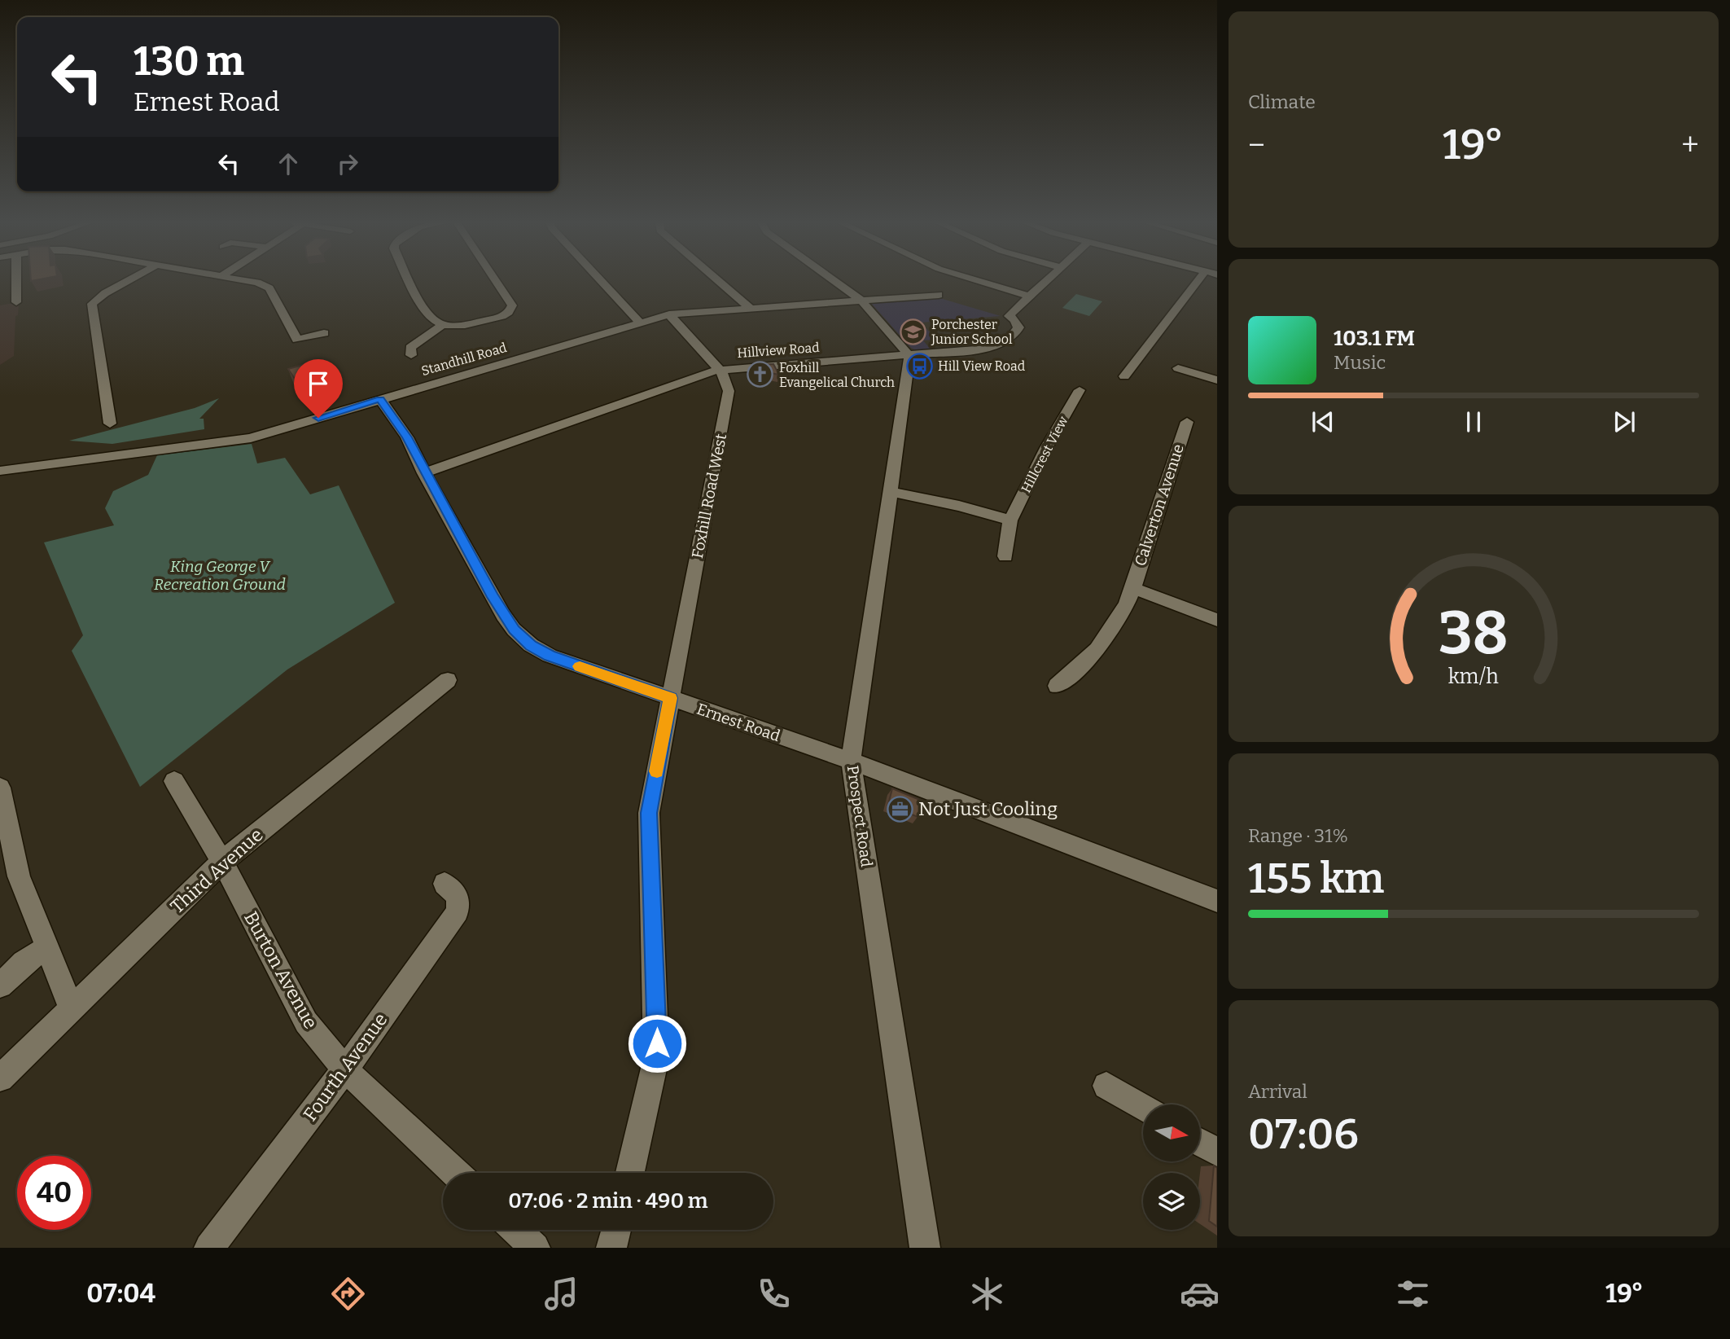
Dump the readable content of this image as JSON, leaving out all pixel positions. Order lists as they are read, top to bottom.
{
  "streets": {
    "street": [
      "Hillview Road",
      "Standhill Road",
      "Hillcrest View",
      "Foxhill Road West",
      "Calverton Avenue",
      "Ernest Road",
      "Prospect Road",
      "Third Avenue",
      "Burton Avenue",
      "Fourth Avenue"
    ]
  },
  "crossings": [
    ["Hillview Road", "Foxhill Road West"],
    ["Hillview Road", "Ernest Road"],
    ["Hillview Road", "Prospect Road"],
    ["Standhill Road", "Foxhill Road West"],
    ["Standhill Road", "Ernest Road"],
    ["Foxhill Road West", "Ernest Road"],
    ["Ernest Road", "Prospect Road"],
    ["Third Avenue", "Burton Avenue"],
    ["Burton Avenue", "Fourth Avenue"]
  ],
  "parks": ["King George V Recreation Ground"],
  "places": {
    "school or university": ["Porchester Junior School"],
    "bus stop": ["Hill View Road"],
    "church": ["Foxhill Evangelical Church"],
    "office": ["Not Just Cooling"]
  },
  "north": "right",
  "page": {
    "tile": [
      "Climate",
      ["Range · 31%", "155 km"],
      ["Arrival", "07:06"]
    ],
    "turn": ["130 m", "Ernest Road"],
    "heat": ["−", "19°", "+"],
    "song": ["103.1 FM", "Music"],
    "limit": "40",
    "trip": "07:06 · 2 min · 490 m",
    "tabs": ["07:04", "19°"],
    "gauge": ["38", "km/h"]
  }
}
